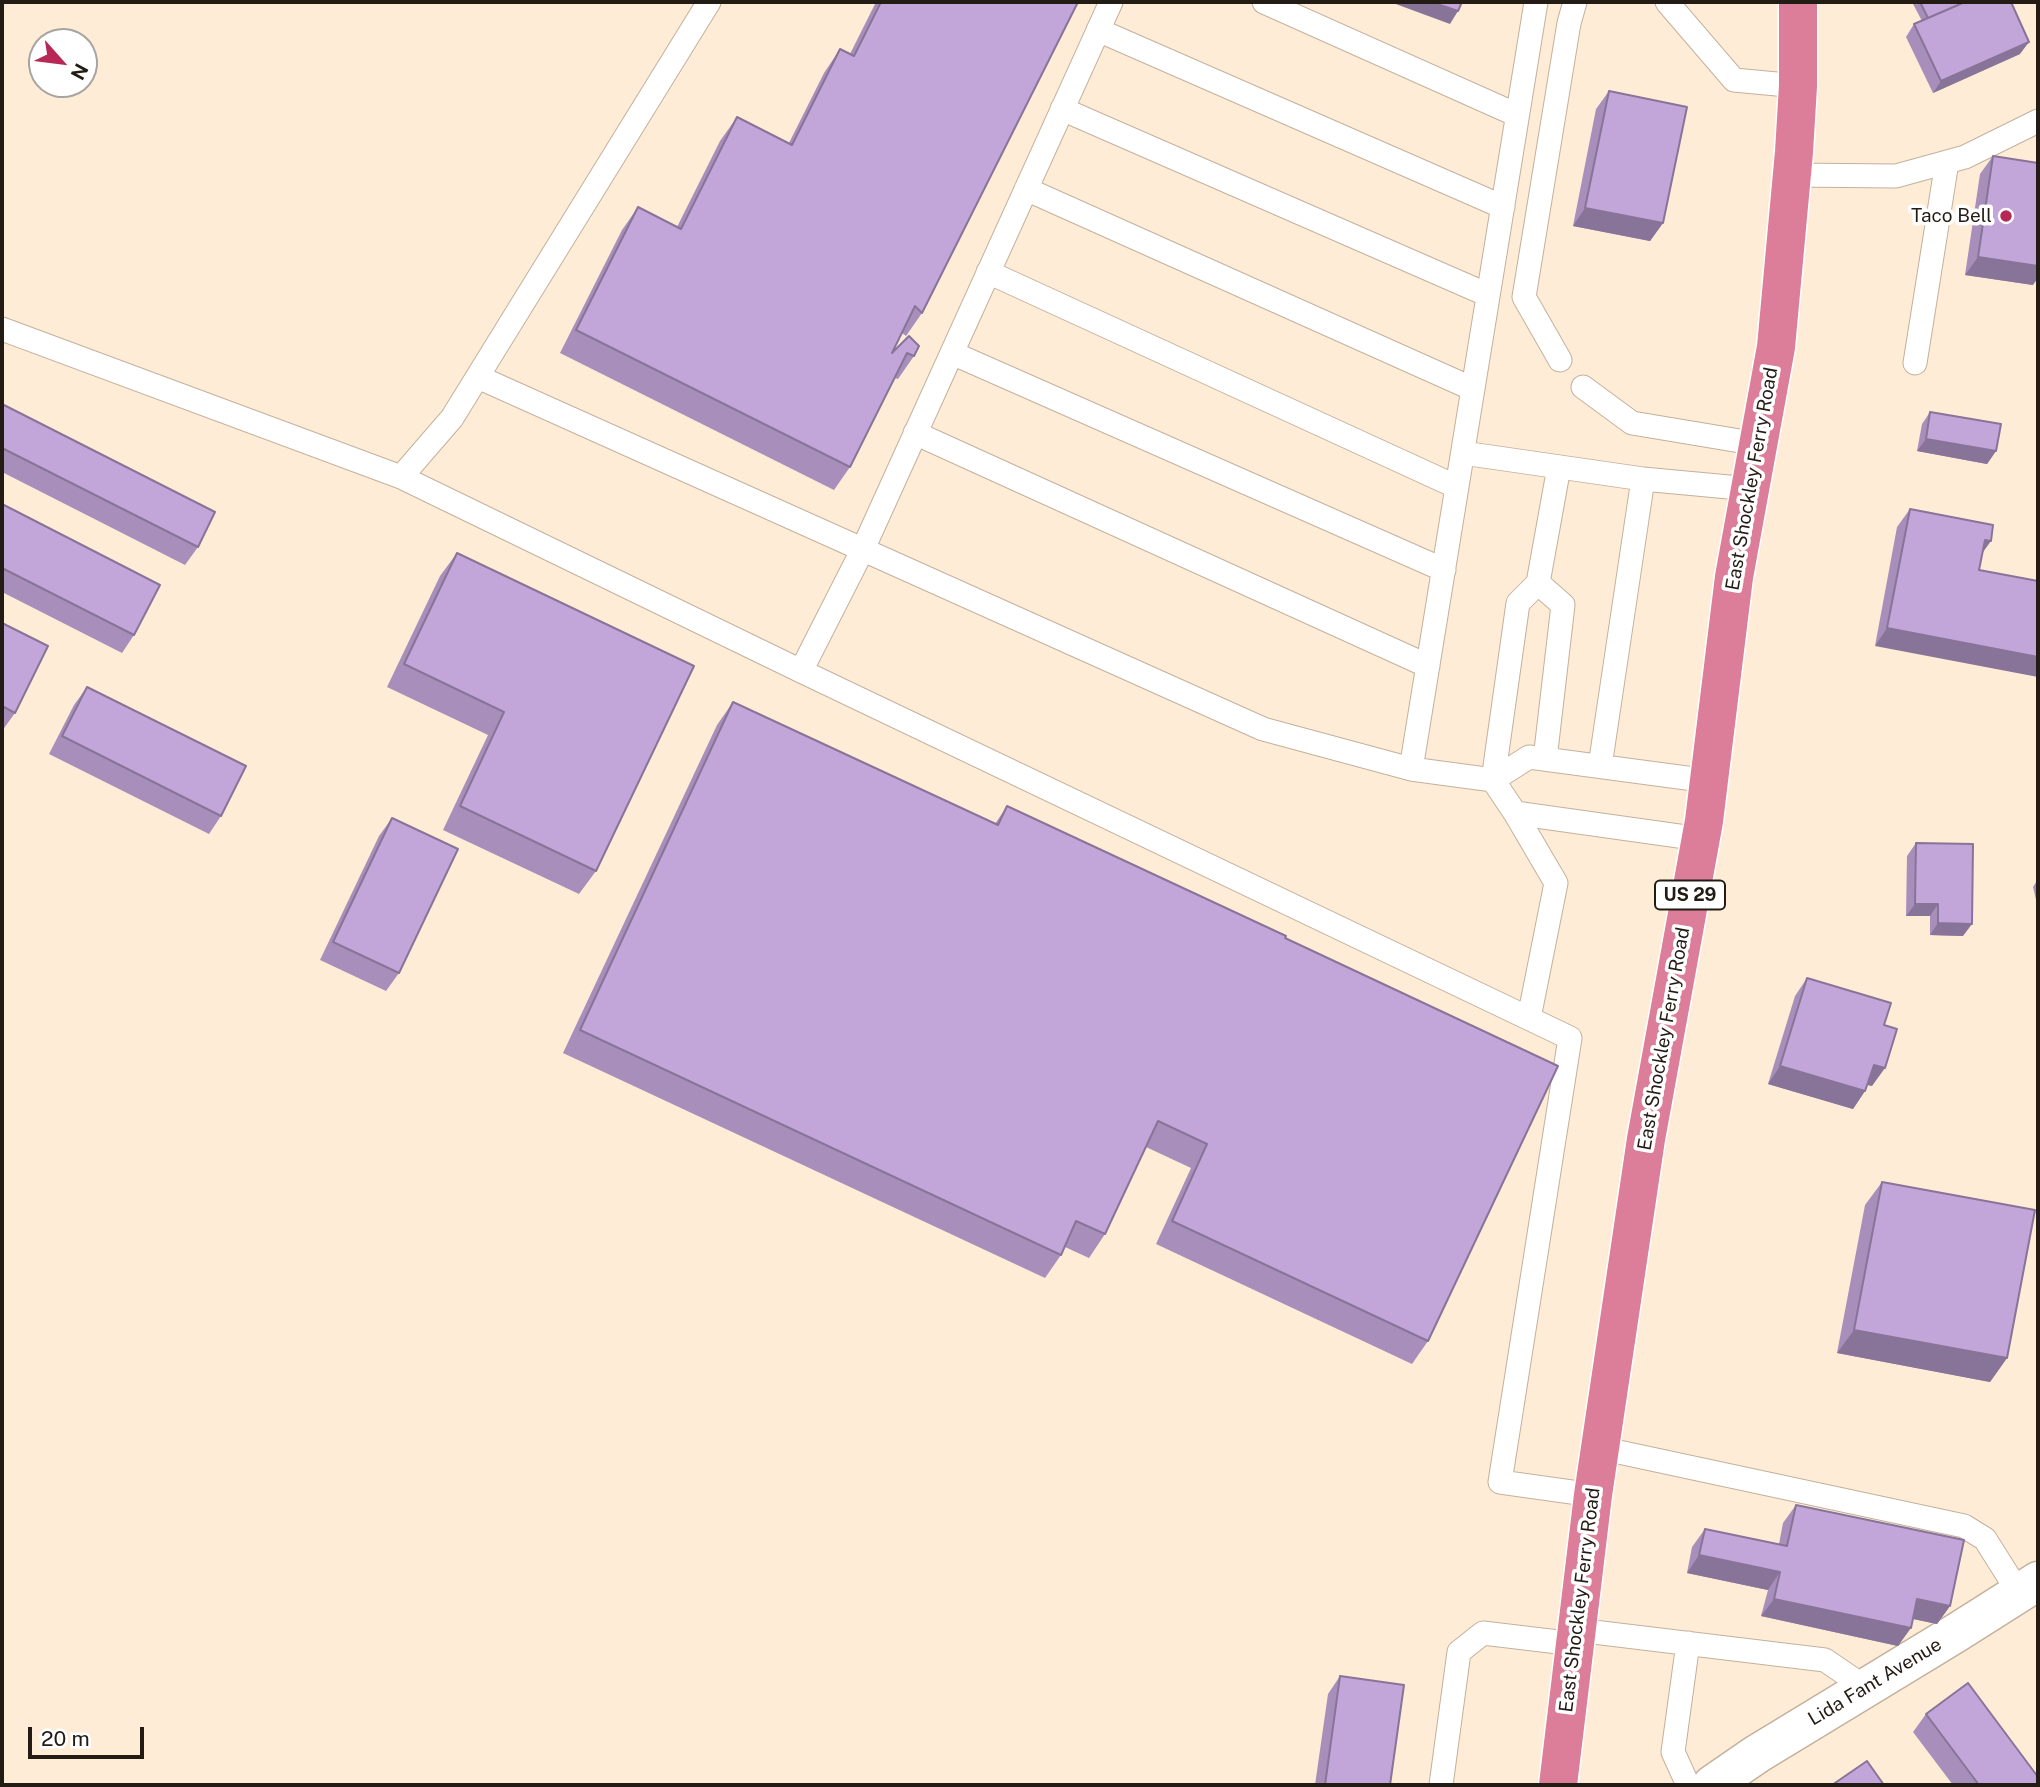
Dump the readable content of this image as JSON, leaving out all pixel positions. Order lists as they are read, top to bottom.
{
  "streets": {
    "highway": ["East Shockley Ferry Road", "US 29"],
    "street": ["Lida Fant Avenue"]
  },
  "places": ["Taco Bell"],
  "scale_bar": "20 m",
  "north": "bottom right"
}
